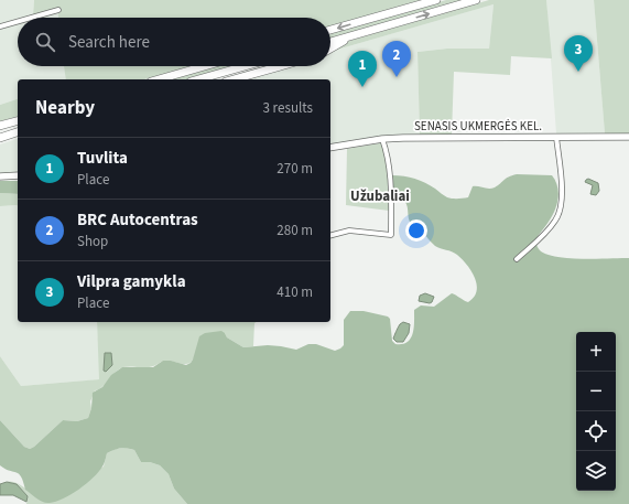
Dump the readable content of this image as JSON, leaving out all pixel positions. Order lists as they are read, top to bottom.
{
  "streets": {
    "main road": ["SENASIS UKMERGĖS KEL."]
  },
  "districts": ["Užubaliai"],
  "page": {
    "search": "Search here",
    "pins": ["3", "2", "1"],
    "heading": ["Nearby", "3 results"],
    "list": [
      {
        "mark": "1",
        "name": "Tuvlita",
        "note": "Place",
        "value": "270 m"
      },
      {
        "mark": "2",
        "name": "BRC Autocentras",
        "note": "Shop",
        "value": "280 m"
      },
      {
        "mark": "3",
        "name": "Vilpra gamykla",
        "note": "Place",
        "value": "410 m"
      }
    ],
    "map_buttons": ["+", "−"]
  }
}
